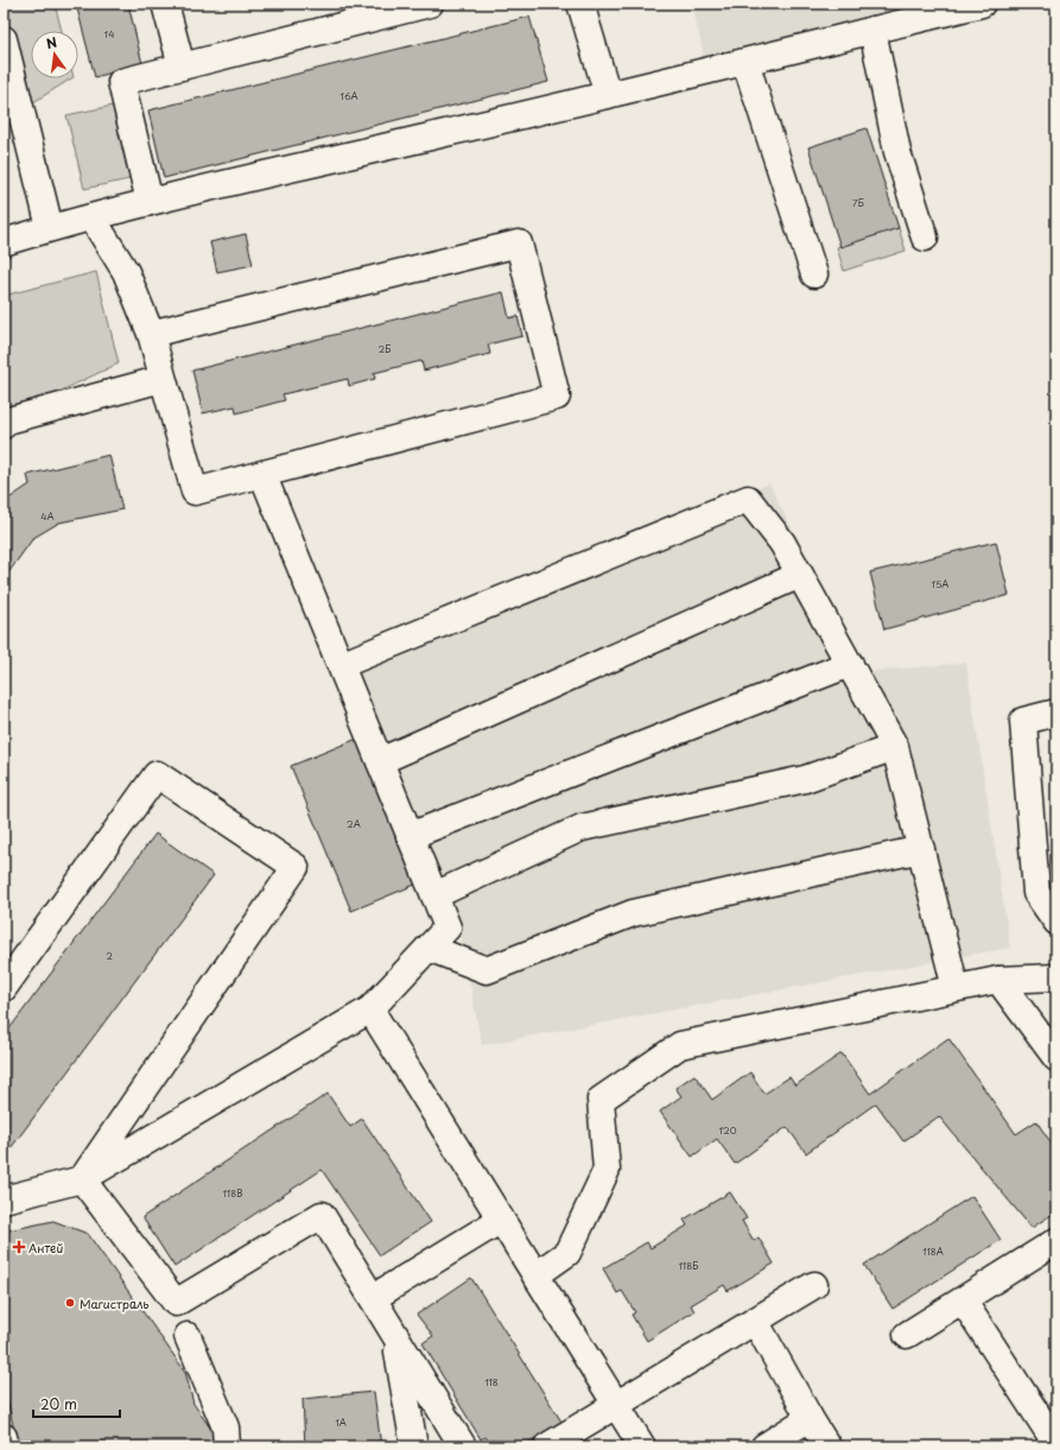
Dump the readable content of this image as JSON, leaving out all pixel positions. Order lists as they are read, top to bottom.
{
  "places": {
    "health": ["Антей"],
    "other": ["Магистраль"]
  },
  "house_numbers": [
    "14",
    "16А",
    "7Б",
    "2Б",
    "4А",
    "15А",
    "2А",
    "2",
    "120",
    "118В",
    "118А",
    "118Б",
    "118",
    "1А"
  ],
  "scale_bar": "20 m",
  "north": "top"
}
